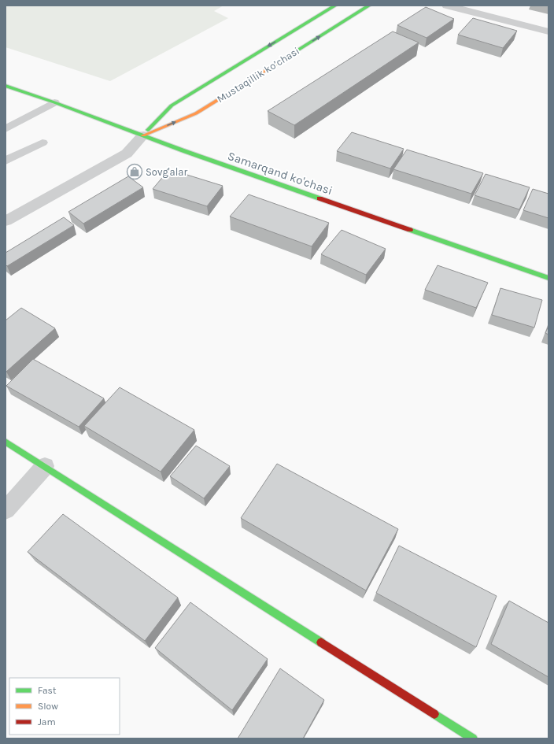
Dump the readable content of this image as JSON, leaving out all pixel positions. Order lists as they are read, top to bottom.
{
  "streets": {
    "street": ["Mustaqillik ko’chasi", "Samarqand ko'chasi"]
  },
  "crossings": [
    ["Mustaqillik ko’chasi", "Samarqand ko'chasi"]
  ],
  "places": {
    "shop": ["Sovg'alar"]
  },
  "legend": ["Fast", "Slow", "Jam"]
}
